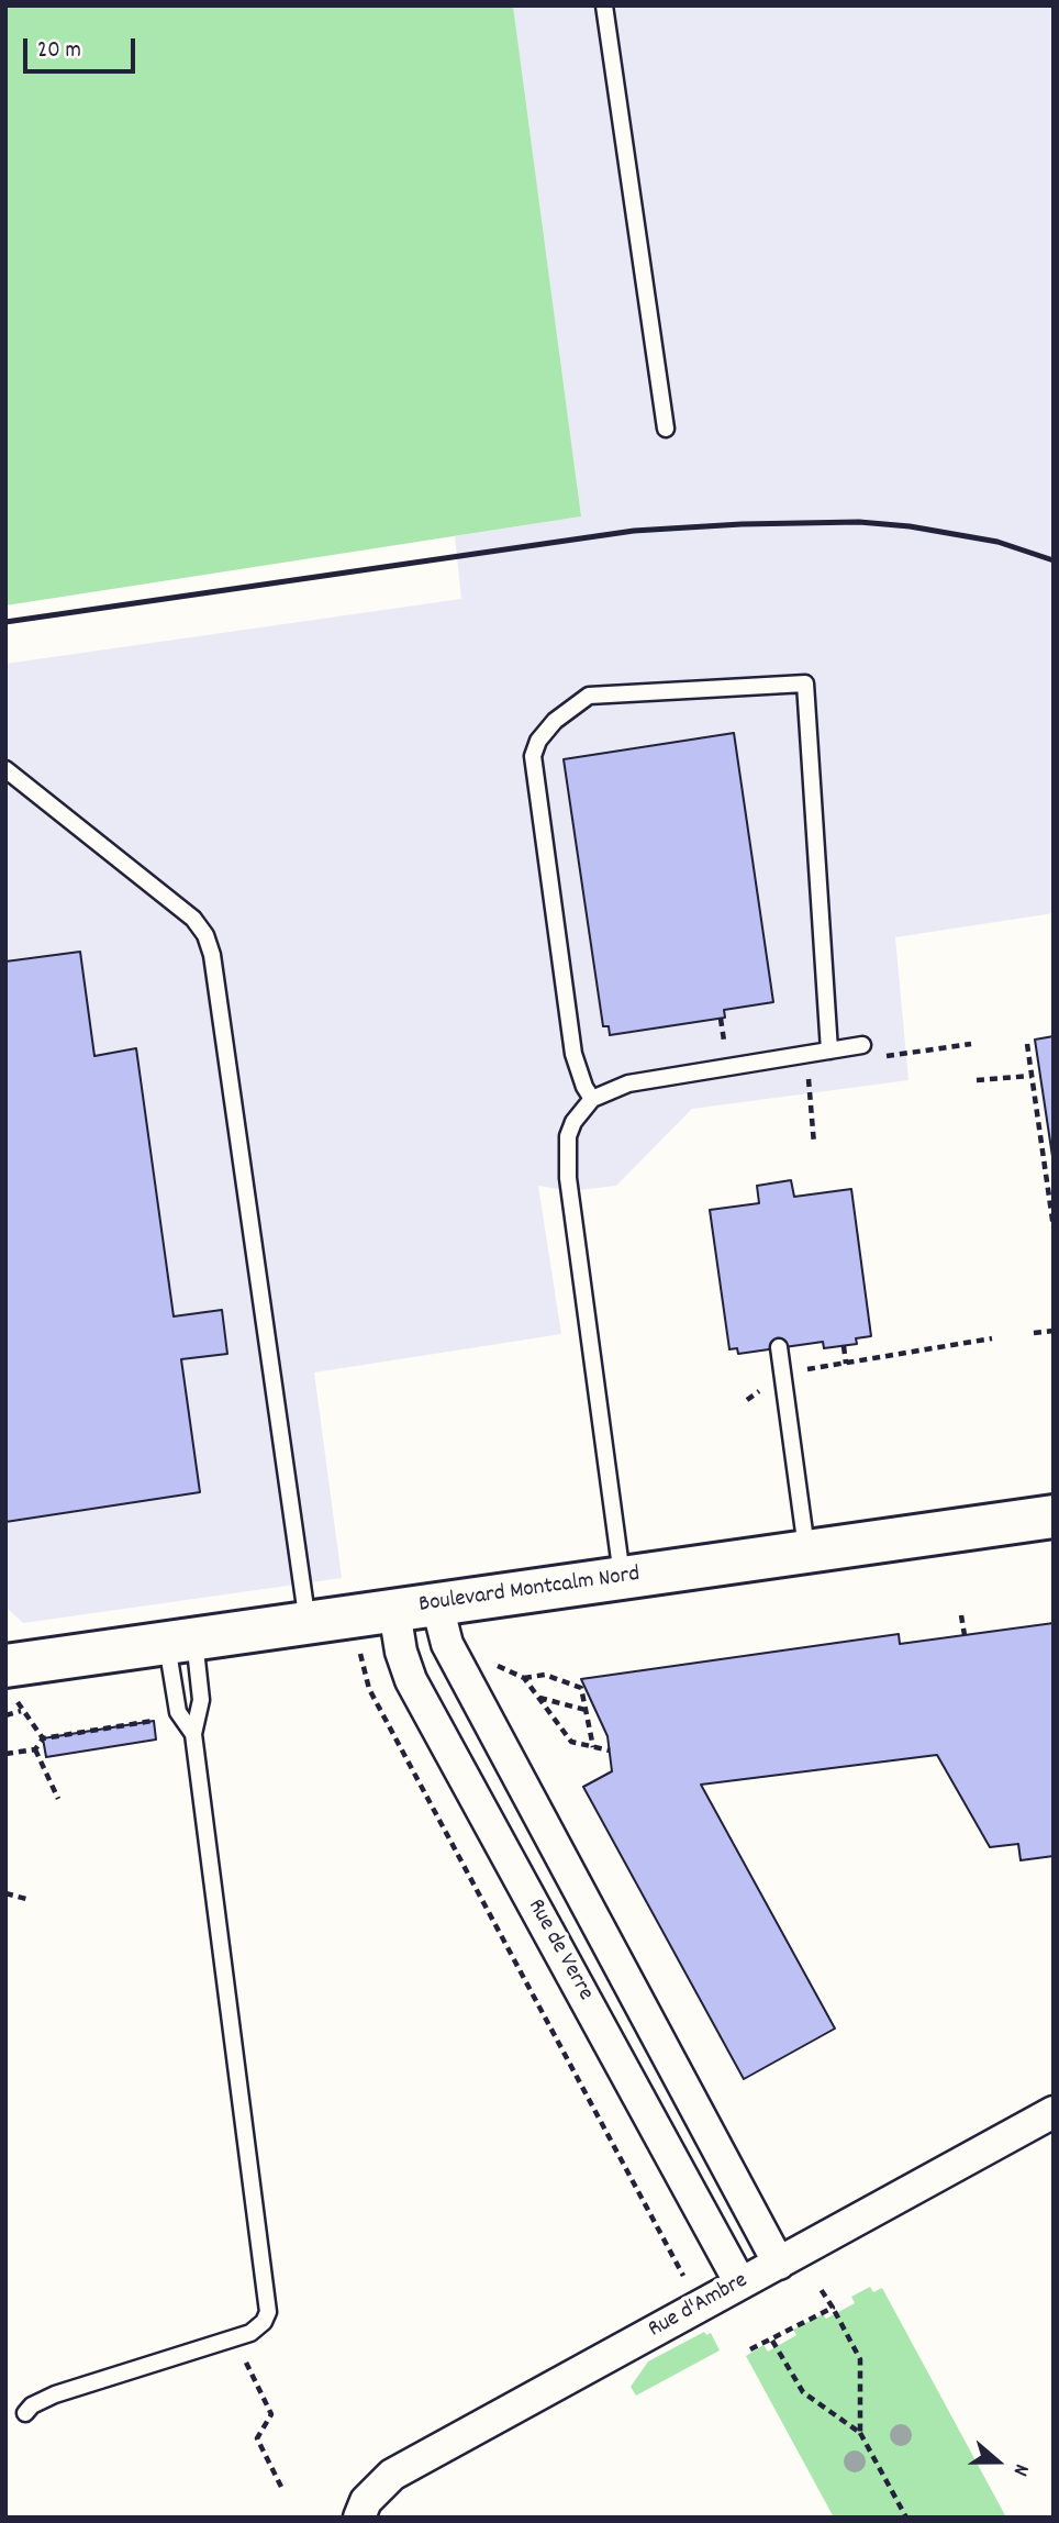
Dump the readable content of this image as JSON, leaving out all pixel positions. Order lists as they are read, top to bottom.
{
  "streets": {
    "street": ["Boulevard Montcalm Nord", "Rue de Verre", "Rue d'Ambre"]
  },
  "crossings": [
    ["Boulevard Montcalm Nord", "Rue de Verre"],
    ["Rue de Verre", "Rue d'Ambre"]
  ],
  "scale_bar": "20 m",
  "north": "right"
}
